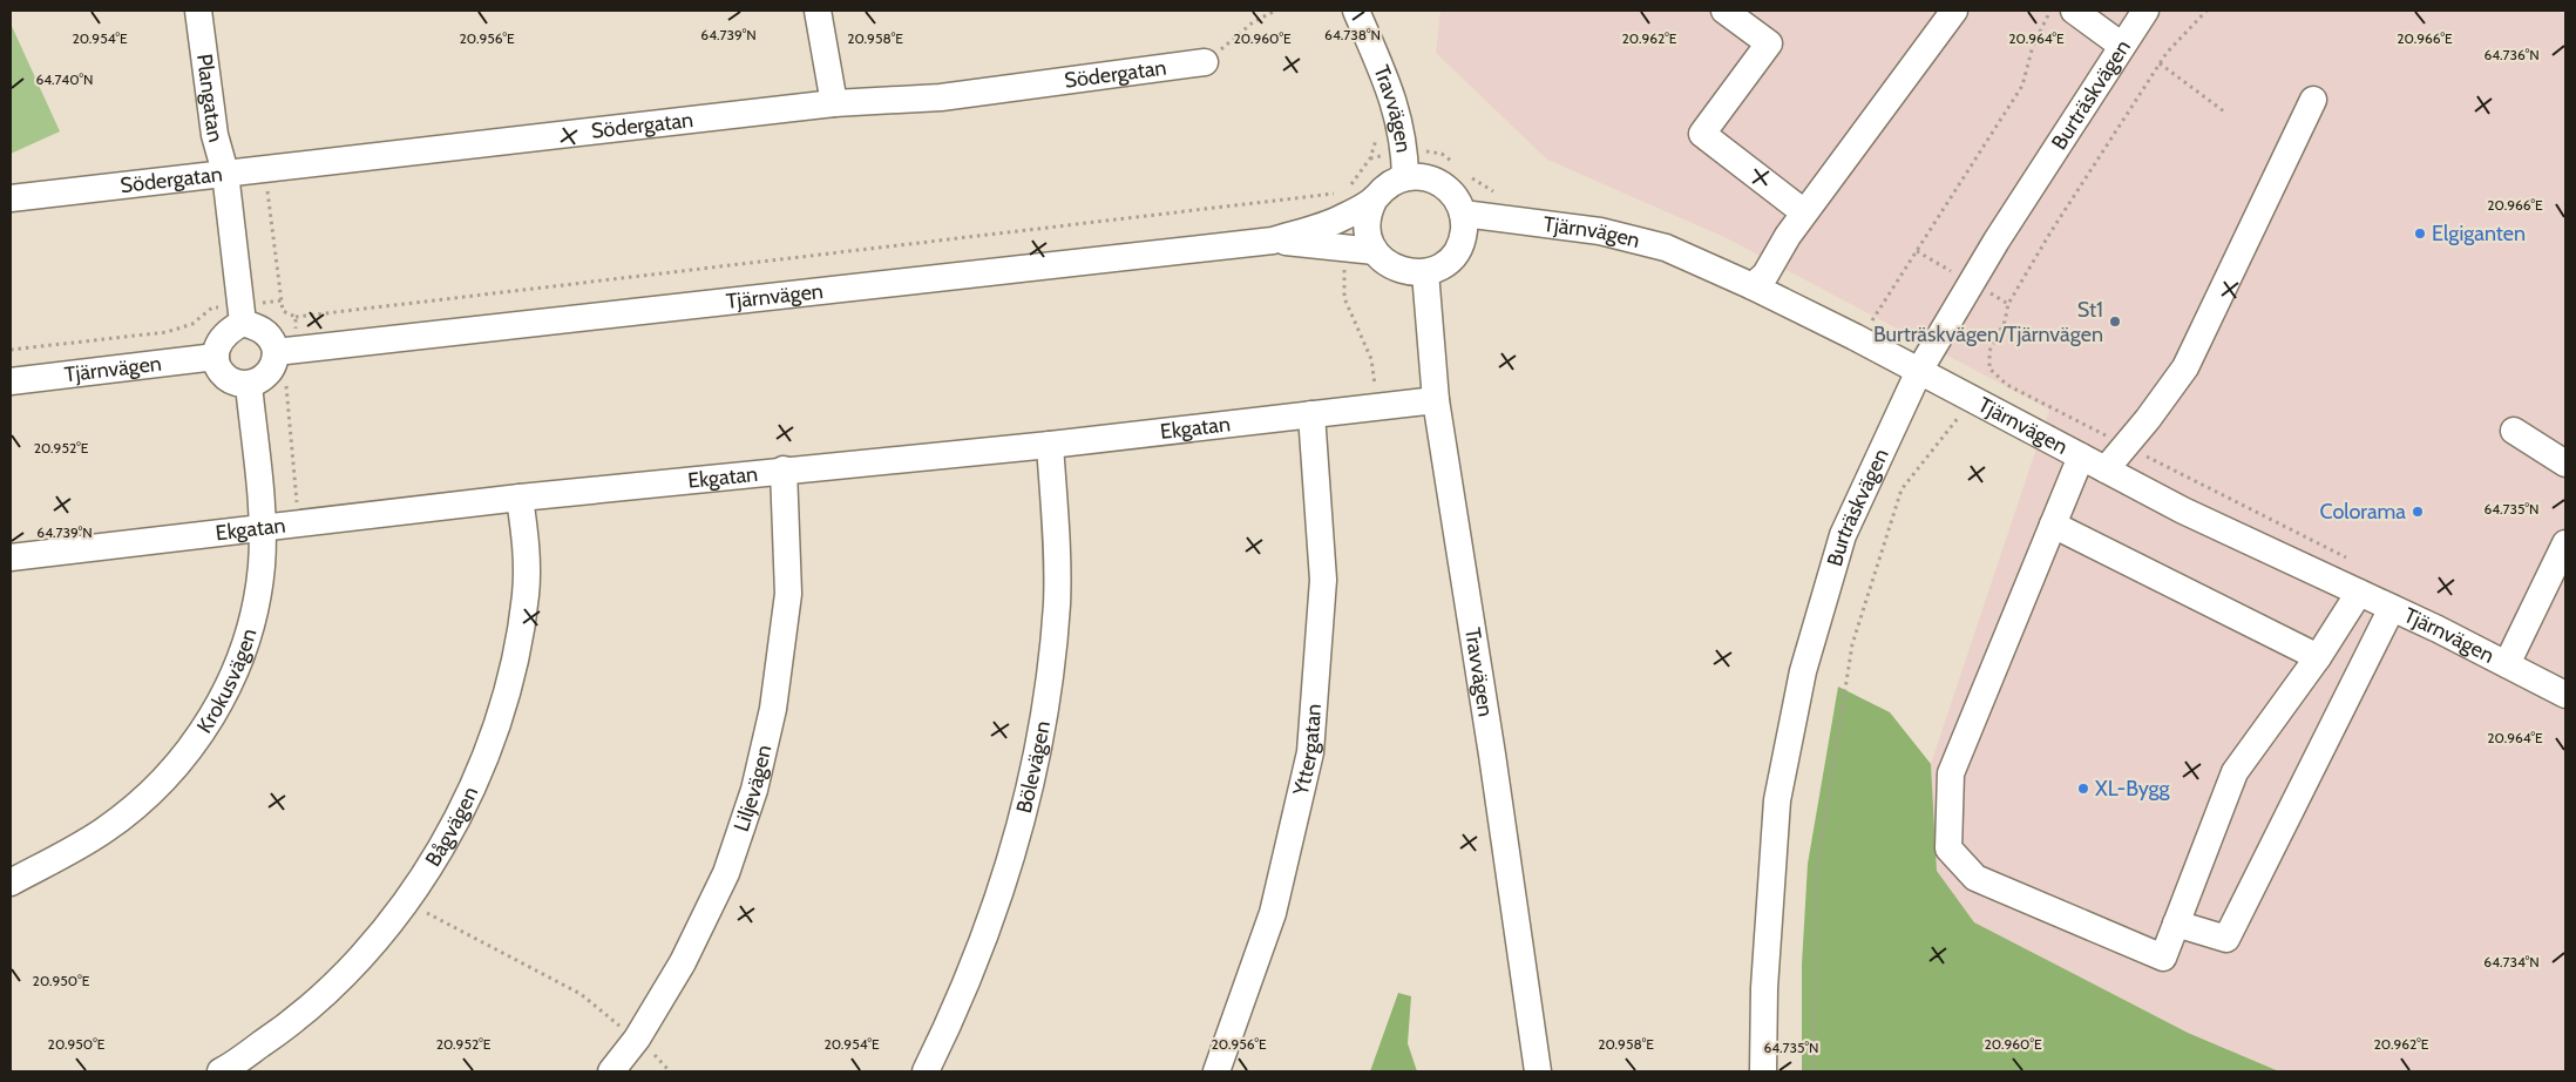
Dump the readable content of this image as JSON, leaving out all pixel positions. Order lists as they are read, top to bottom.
{
  "streets": {
    "street": [
      "Södergatan",
      "Burträskvägen",
      "Plangatan",
      "Travvägen",
      "Tjärnvägen",
      "Ekgatan",
      "Krokusvägen",
      "Yttergatan",
      "Bölevägen",
      "Liljevägen",
      "Bågvägen"
    ]
  },
  "crossings": [
    ["Södergatan", "Plangatan"],
    ["Burträskvägen", "Tjärnvägen"],
    ["Plangatan", "Tjärnvägen"],
    ["Plangatan", "Krokusvägen"],
    ["Travvägen", "Tjärnvägen"],
    ["Travvägen", "Ekgatan"],
    ["Tjärnvägen", "Krokusvägen"],
    ["Ekgatan", "Krokusvägen"],
    ["Ekgatan", "Yttergatan"],
    ["Ekgatan", "Bölevägen"],
    ["Ekgatan", "Liljevägen"],
    ["Ekgatan", "Bågvägen"]
  ],
  "places": [
    "Elgiganten",
    "St1 Burträskvägen/Tjärnvägen",
    "Colorama",
    "XL-Bygg"
  ],
  "coordinates": [
    "64.739°N",
    "64.738°N",
    "20.954°E",
    "20.956°E",
    "20.958°E",
    "20.960°E",
    "20.962°E",
    "20.964°E",
    "20.966°E",
    "64.736°N",
    "64.740°N",
    "20.952°E",
    "64.735°N",
    "64.734°N",
    "20.950°E"
  ]
}
